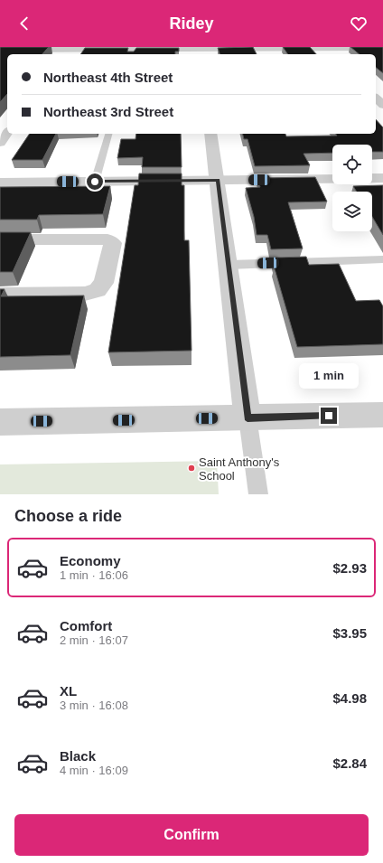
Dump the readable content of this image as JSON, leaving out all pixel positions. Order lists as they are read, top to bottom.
{
  "places": ["Saint Anthony's School"],
  "page": {
    "header": "Ridey",
    "banner": ["Northeast 4th Street", "Northeast 3rd Street"],
    "bubble": "1 min",
    "heading": "Choose a ride",
    "list": [
      {
        "name": "Economy",
        "note": "1 min · 16:06",
        "value": "$2.93"
      },
      {
        "name": "Comfort",
        "note": "2 min · 16:07",
        "value": "$3.95"
      },
      {
        "name": "XL",
        "note": "3 min · 16:08",
        "value": "$4.98"
      },
      {
        "name": "Black",
        "note": "4 min · 16:09",
        "value": "$2.84"
      }
    ],
    "buttons": "Confirm"
  }
}
